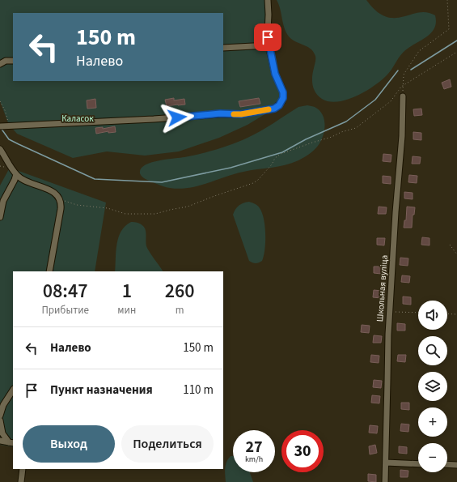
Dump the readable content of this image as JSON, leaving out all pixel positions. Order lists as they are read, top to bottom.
{
  "streets": {
    "street": ["Школьная вуліца"]
  },
  "parks": ["Каласок"],
  "page": {
    "turn": ["150 m", "Налево"],
    "eta": [
      "08:47",
      "Прибытие",
      "1",
      "мин",
      "260",
      "m"
    ],
    "map_buttons": ["+", "−"],
    "list": [
      {
        "name": "Налево",
        "value": "150 m"
      },
      {
        "name": "Пункт назначения",
        "value": "110 m"
      }
    ],
    "buttons": ["Выход", "Поделиться"],
    "speed": "27 km/h",
    "limit": "30"
  }
}
